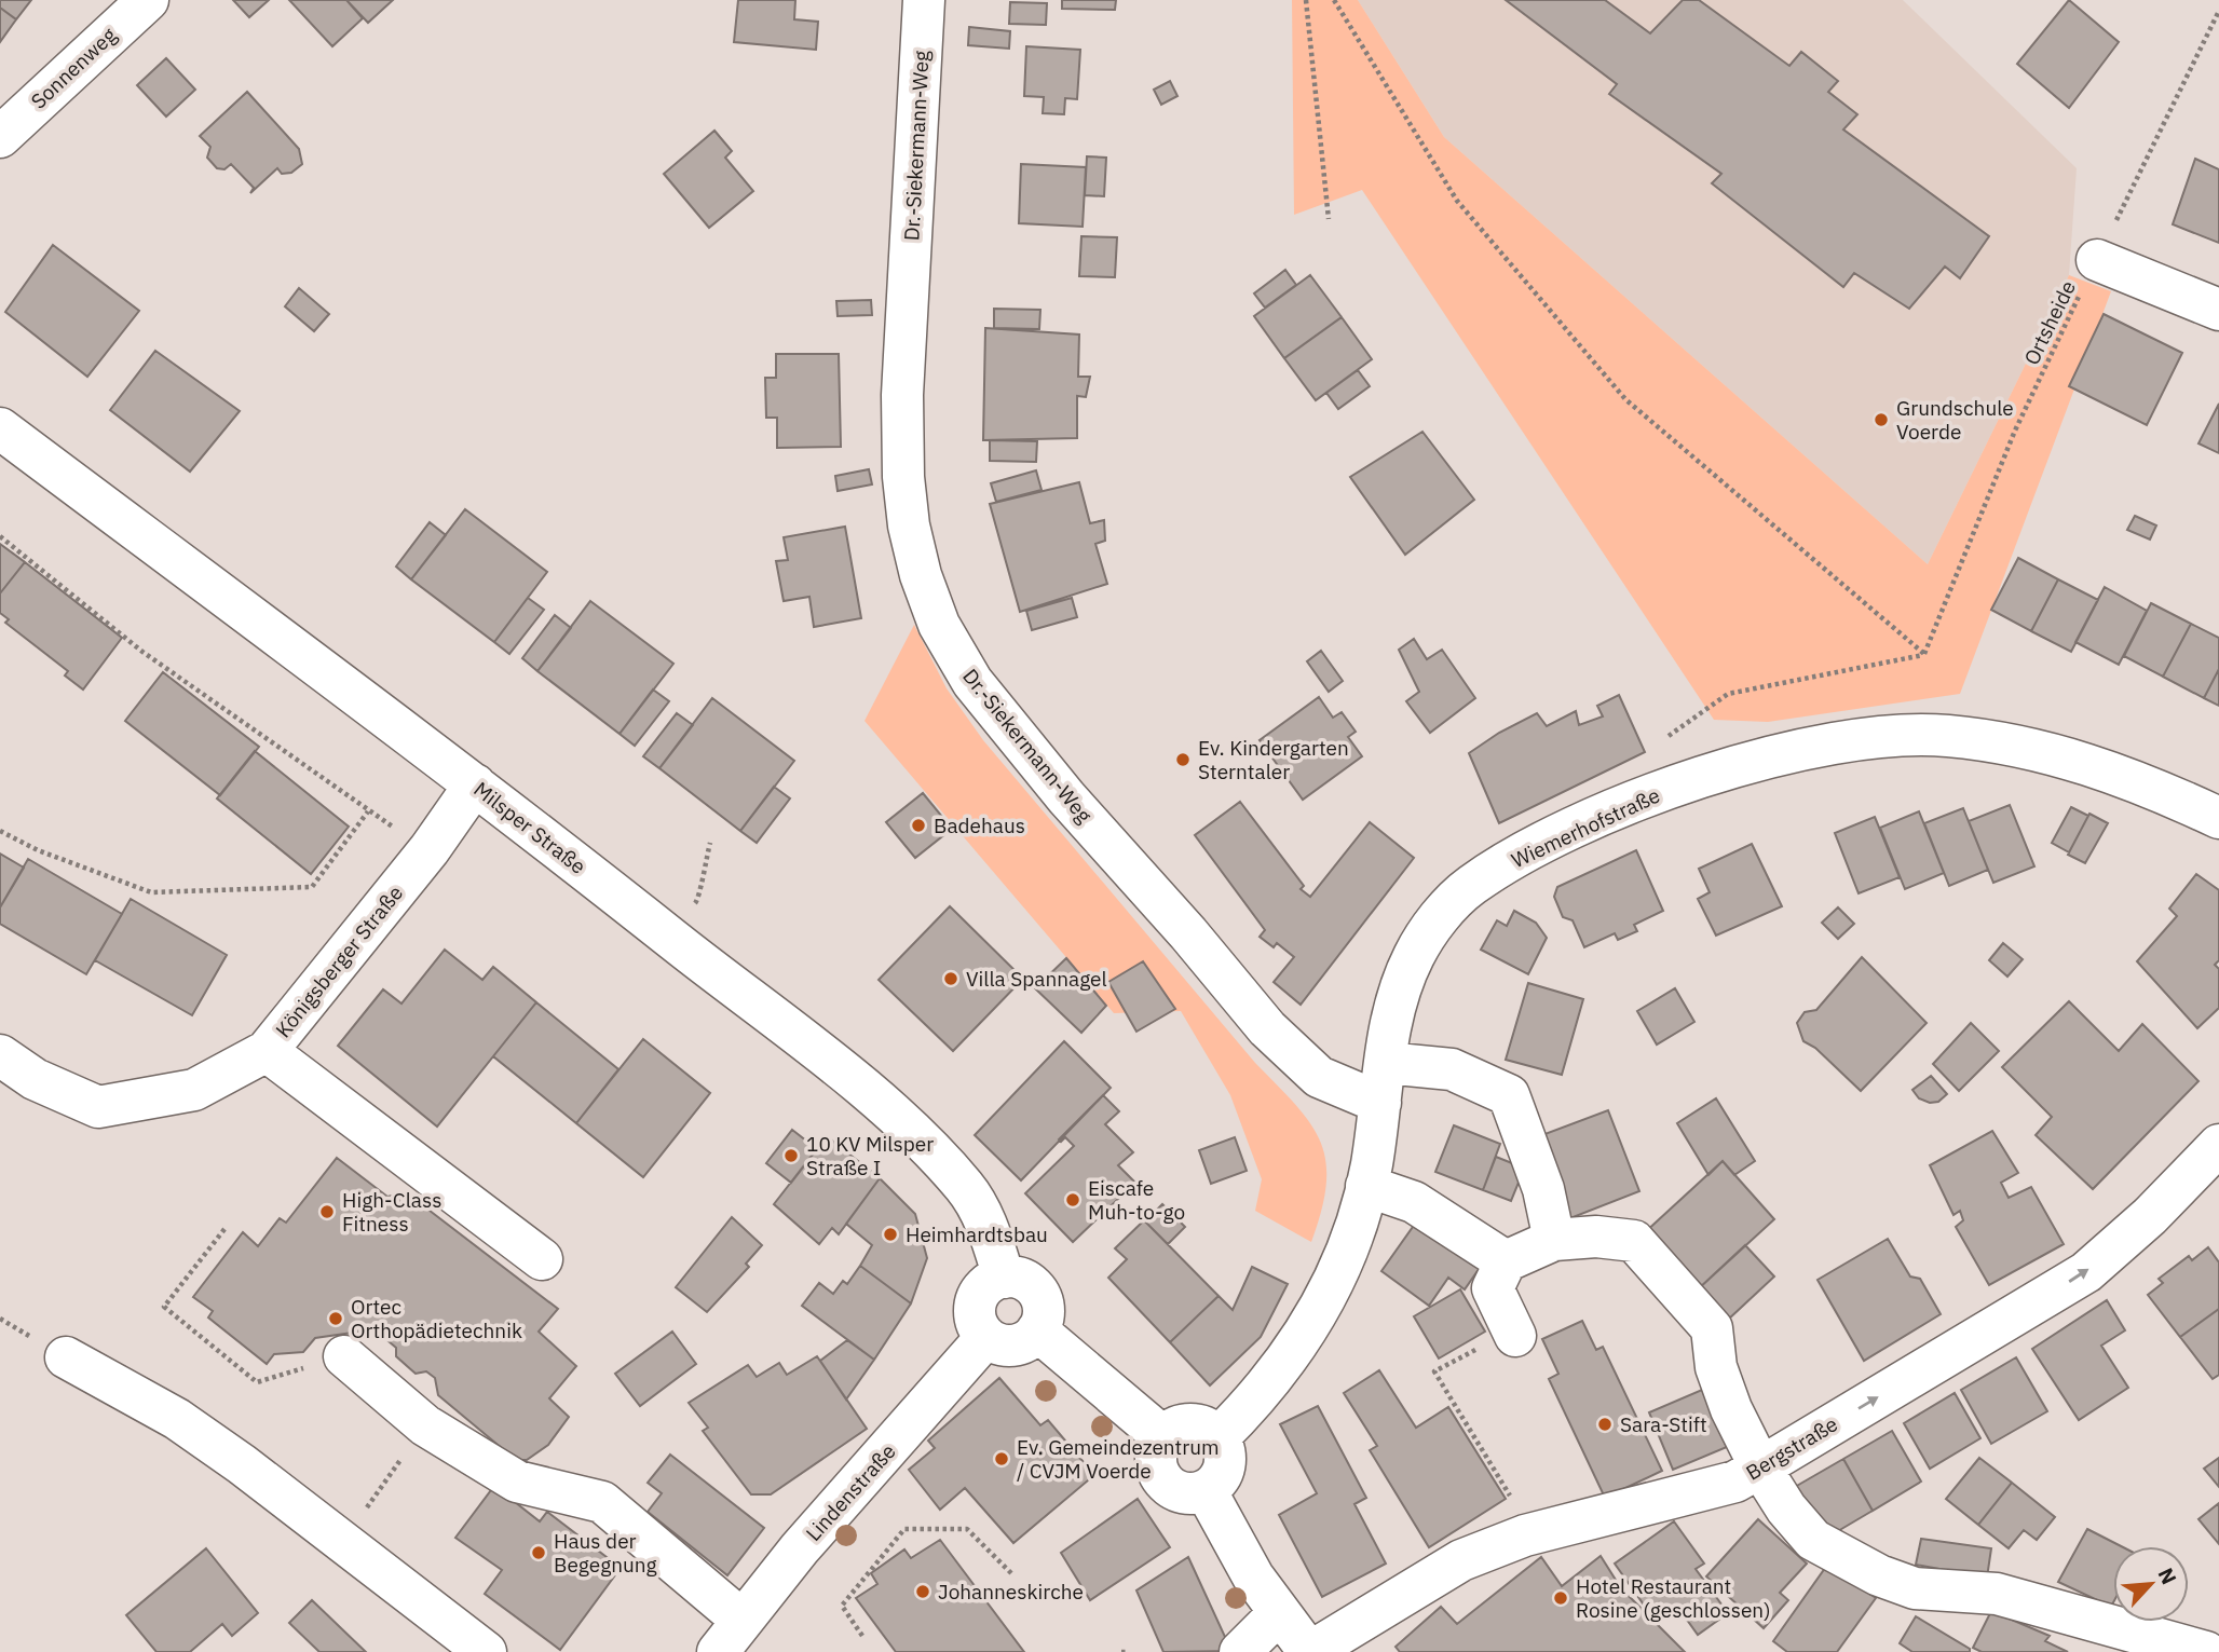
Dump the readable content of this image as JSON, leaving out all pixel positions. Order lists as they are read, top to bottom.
{
  "streets": {
    "street": [
      "Sonnenweg",
      "Dr.-Siekermann-Weg",
      "Milsper Straße",
      "Wiemerhofstraße",
      "Königsberger Straße",
      "Bergstraße",
      "Lindenstraße"
    ],
    "path": ["Ortsheide"]
  },
  "crossings": [
    ["Dr.-Siekermann-Weg", "Wiemerhofstraße"],
    ["Milsper Straße", "Königsberger Straße"],
    ["Milsper Straße", "Lindenstraße"]
  ],
  "one_way": ["Bergstraße"],
  "places": [
    "Grundschule Voerde",
    "Ev. Kindergarten Sterntaler",
    "Badehaus",
    "Villa Spannagel",
    "10 KV Milsper Straße I",
    "Eiscafe Muh-to-go",
    "High-Class Fitness",
    "Heimhardtsbau",
    "Ortec Orthopädietechnik",
    "Sara-Stift",
    "Ev. Gemeindezentrum / CVJM Voerde",
    "Haus der Begegnung",
    "Johanneskirche",
    "Hotel Restaurant Rosine (geschlossen)"
  ],
  "north": "top right"
}
